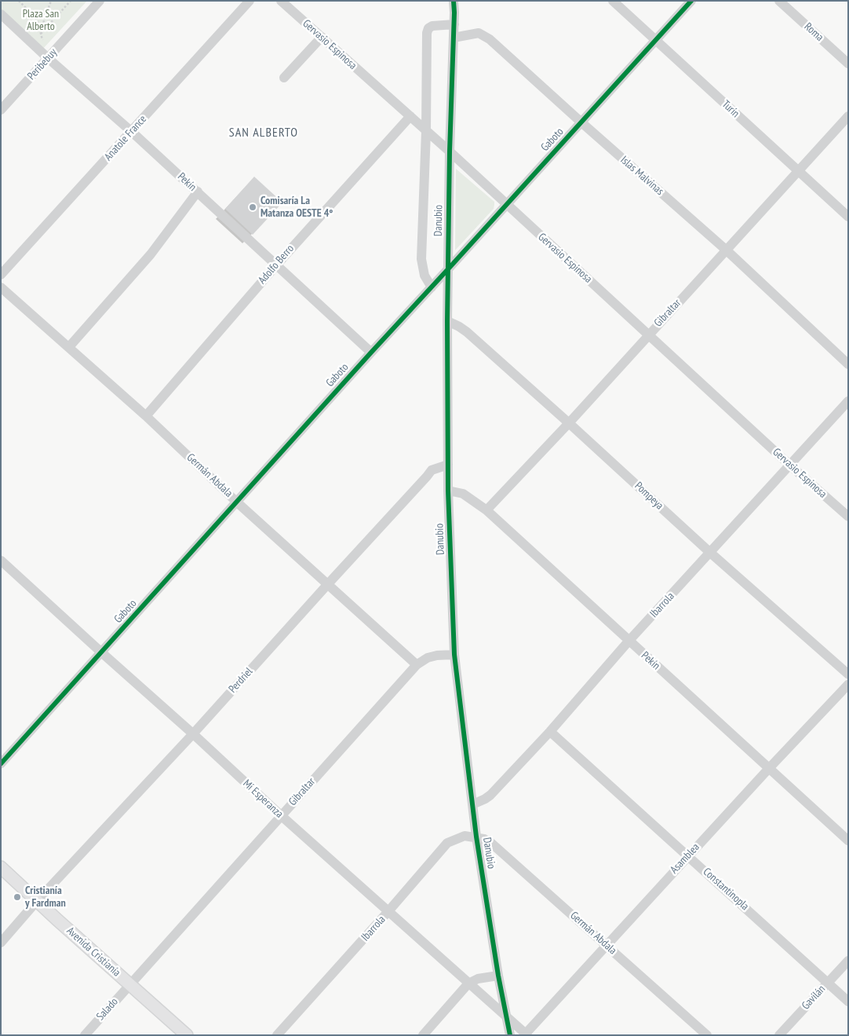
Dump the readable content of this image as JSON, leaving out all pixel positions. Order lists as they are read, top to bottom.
{
  "streets": {
    "main road": ["Avenida Cristianía"],
    "street": [
      "Roma",
      "Gervasio Espinosa",
      "Peribebuy",
      "Turín",
      "Anatole France",
      "Gaboto",
      "Islas Malvinas",
      "Pekín",
      "Danubio",
      "Adolfo Berro",
      "Gibraltar",
      "Germán Abdala",
      "Pompeya",
      "Ibarrola",
      "Perdriel",
      "Mi Esperanza",
      "Asamblea",
      "Constantinopla",
      "Gavilán",
      "Salado"
    ]
  },
  "crossings": [
    ["Gervasio Espinosa", "Gaboto"],
    ["Gervasio Espinosa", "Danubio"],
    ["Gervasio Espinosa", "Adolfo Berro"],
    ["Gervasio Espinosa", "Gibraltar"],
    ["Gervasio Espinosa", "Ibarrola"],
    ["Peribebuy", "Pekín"],
    ["Turín", "Gaboto"],
    ["Turín", "Gibraltar"],
    ["Anatole France", "Pekín"],
    ["Gaboto", "Islas Malvinas"],
    ["Gaboto", "Pekín"],
    ["Gaboto", "Danubio"],
    ["Gaboto", "Germán Abdala"],
    ["Gaboto", "Mi Esperanza"],
    ["Islas Malvinas", "Danubio"],
    ["Islas Malvinas", "Gibraltar"],
    ["Pekín", "Danubio"],
    ["Pekín", "Adolfo Berro"],
    ["Pekín", "Gibraltar"],
    ["Pekín", "Ibarrola"],
    ["Pekín", "Asamblea"],
    ["Danubio", "Gibraltar"],
    ["Danubio", "Germán Abdala"],
    ["Danubio", "Pompeya"],
    ["Danubio", "Ibarrola"],
    ["Danubio", "Perdriel"],
    ["Danubio", "Mi Esperanza"],
    ["Adolfo Berro", "Germán Abdala"],
    ["Gibraltar", "Germán Abdala"],
    ["Gibraltar", "Pompeya"],
    ["Gibraltar", "Mi Esperanza"],
    ["Gibraltar", "Avenida Cristianía"],
    ["Gibraltar", "Salado"],
    ["Germán Abdala", "Ibarrola"],
    ["Germán Abdala", "Perdriel"],
    ["Germán Abdala", "Asamblea"],
    ["Pompeya", "Ibarrola"],
    ["Ibarrola", "Mi Esperanza"],
    ["Ibarrola", "Constantinopla"],
    ["Perdriel", "Mi Esperanza"],
    ["Perdriel", "Avenida Cristianía"],
    ["Mi Esperanza", "Asamblea"],
    ["Asamblea", "Constantinopla"],
    ["Constantinopla", "Gavilán"],
    ["Avenida Cristianía", "Salado"]
  ],
  "districts": ["SAN ALBERTO"],
  "parks": ["Plaza San Alberto"],
  "places": ["Comisaría La Matanza OESTE 4°", "Cristianía y Fardman"]
}
